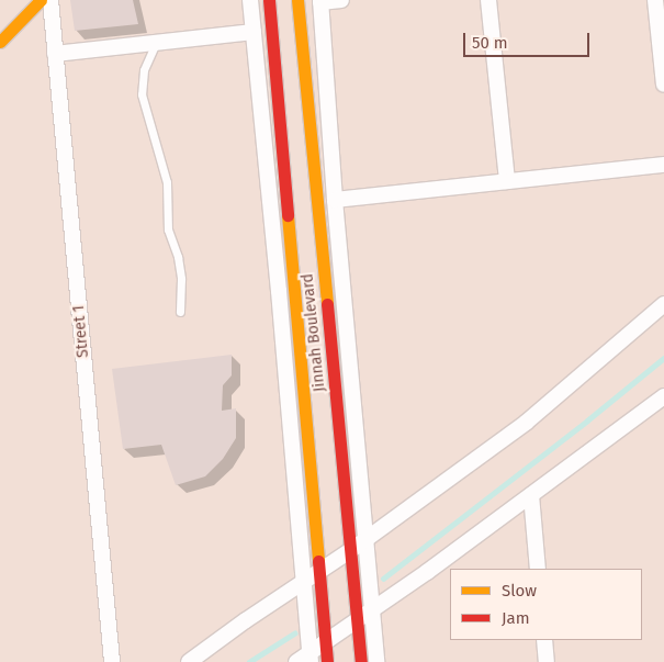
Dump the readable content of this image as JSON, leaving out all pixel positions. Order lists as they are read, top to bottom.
{
  "streets": {
    "street": ["Street 1", "Jinnah Boulevard"]
  },
  "legend": ["Slow", "Jam"],
  "scale_bar": "50 m"
}
